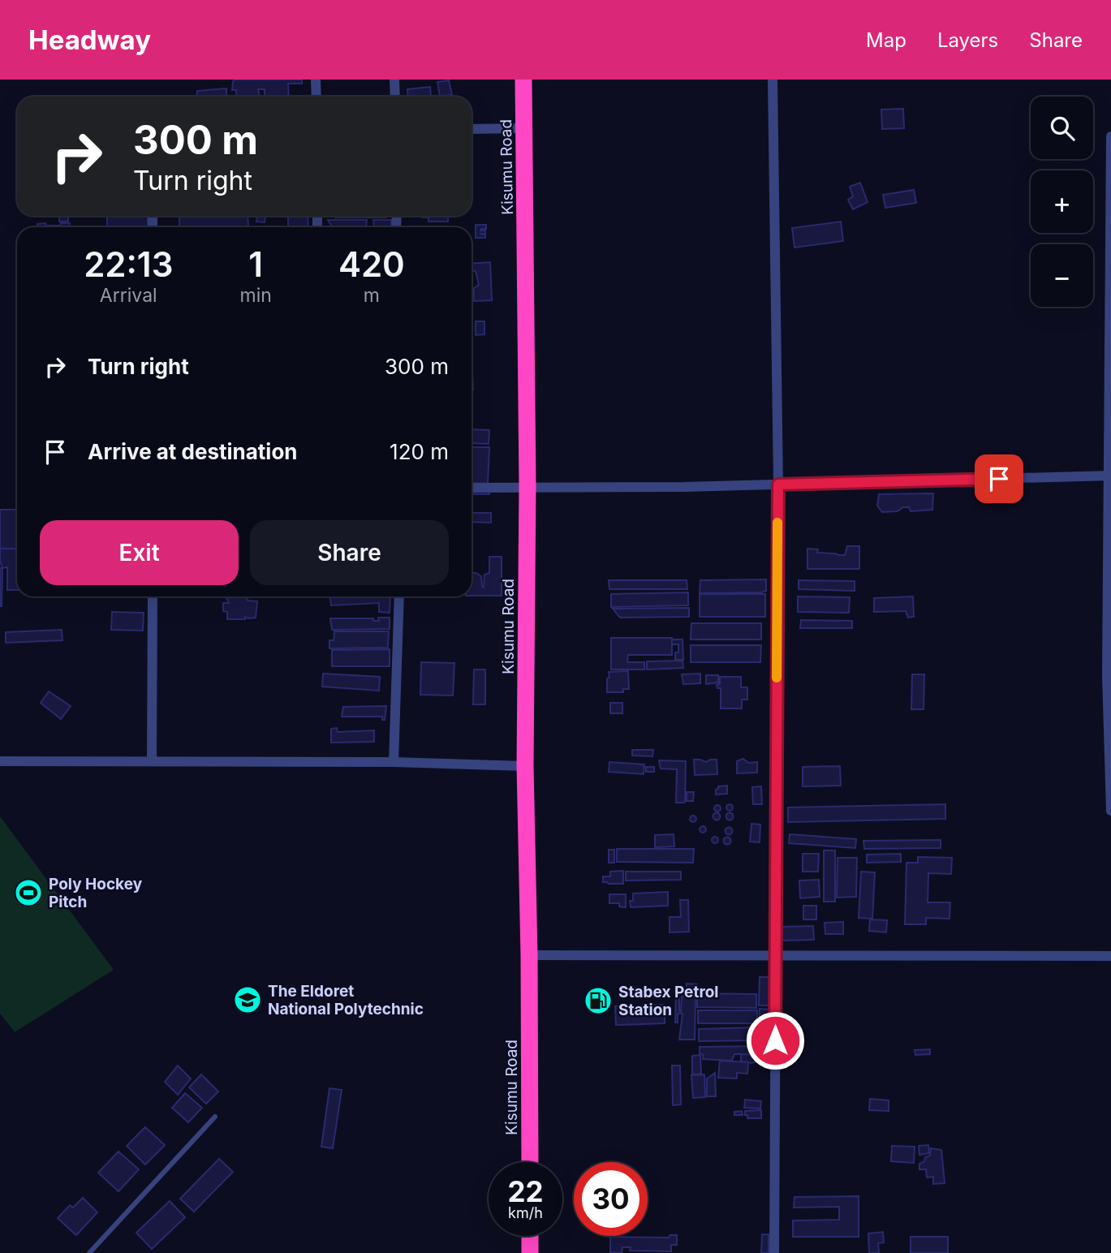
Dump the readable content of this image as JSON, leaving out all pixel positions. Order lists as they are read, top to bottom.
{
  "streets": {
    "highway": ["Kisumu Road"]
  },
  "places": {
    "sports": ["Poly Hockey Pitch"],
    "school or university": ["The Eldoret National Polytechnic"],
    "fuel station": ["Stabex Petrol Station"]
  },
  "page": {
    "header": "Headway",
    "nav": ["Map", "Layers", "Share"],
    "map_buttons": ["+", "−"],
    "turn": ["300 m", "Turn right"],
    "eta": [
      "22:13",
      "Arrival",
      "1",
      "min",
      "420",
      "m"
    ],
    "list": [
      {
        "name": "Turn right",
        "value": "300 m"
      },
      {
        "name": "Arrive at destination",
        "value": "120 m"
      }
    ],
    "buttons": ["Exit", "Share"],
    "speed": "22 km/h",
    "limit": "30"
  }
}
